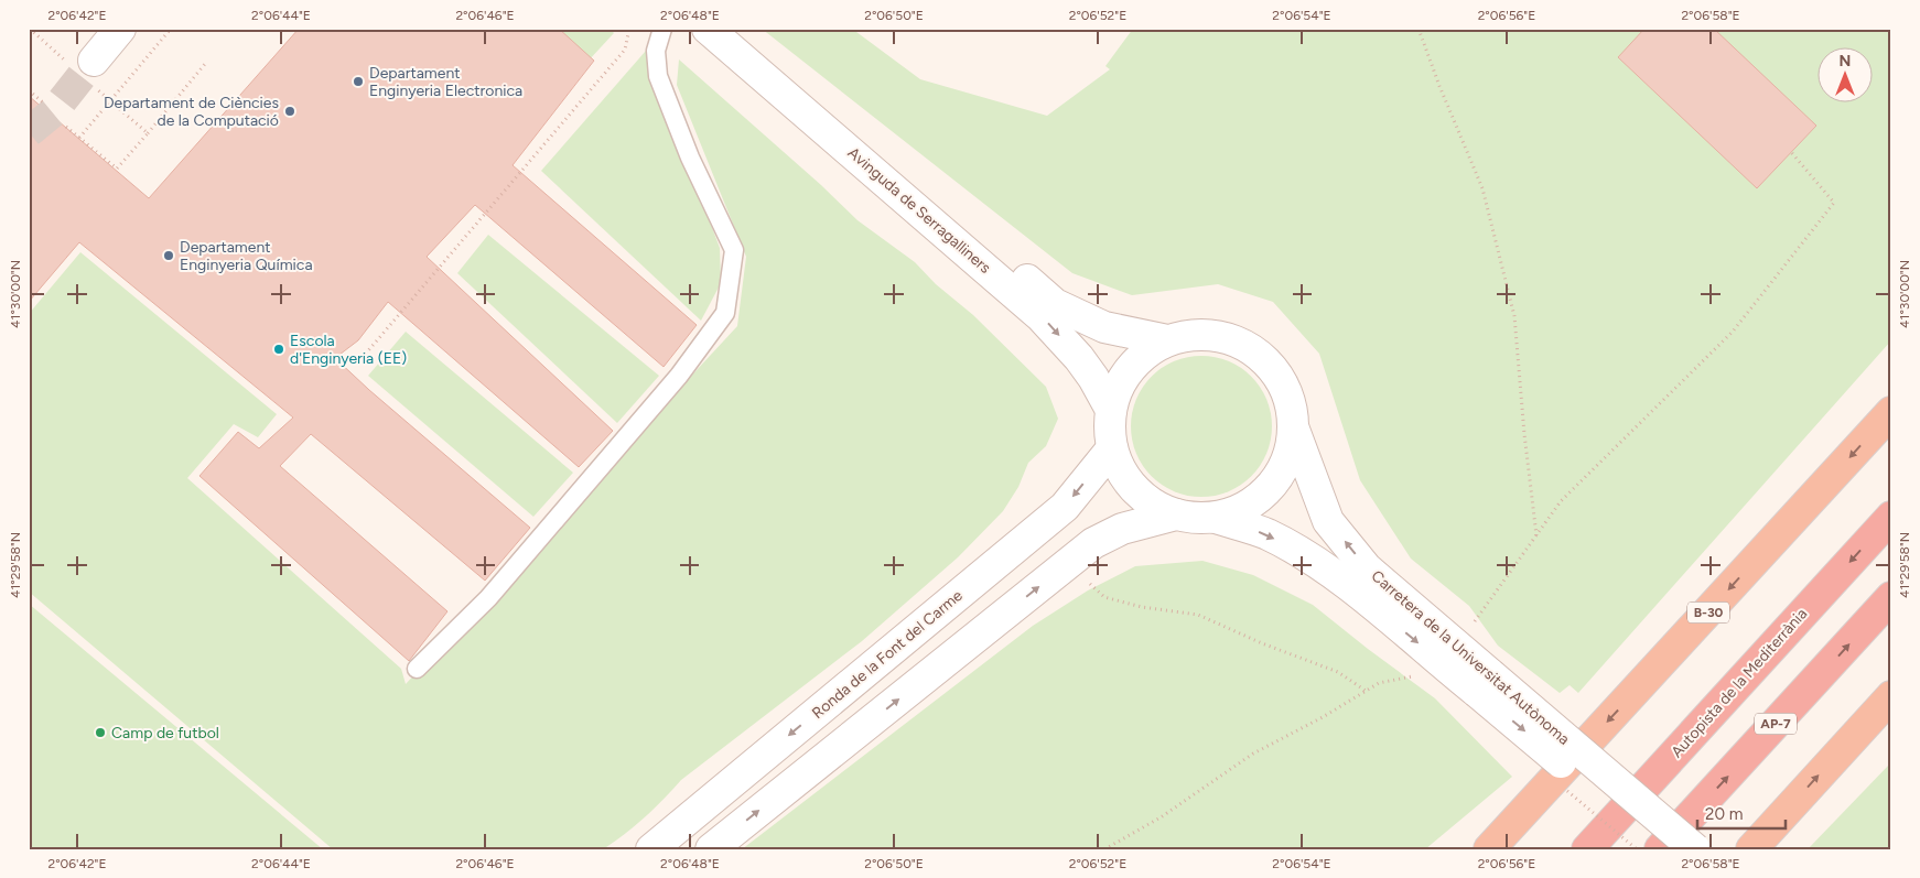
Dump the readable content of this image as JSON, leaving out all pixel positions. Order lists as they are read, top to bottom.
{
  "streets": {
    "highway": ["B-30", "Autopista de la Mediterrània", "AP-7"],
    "street": ["Avinguda de Serragalliners", "Ronda de la Font del Carme", "Carretera de la Universitat Autònoma"]
  },
  "crossings": [
    ["Avinguda de Serragalliners", "Ronda de la Font del Carme"],
    ["Avinguda de Serragalliners", "Carretera de la Universitat Autònoma"],
    ["Ronda de la Font del Carme", "Carretera de la Universitat Autònoma"],
    ["Carretera de la Universitat Autònoma", "AP-7"]
  ],
  "places": [
    "Departament Enginyeria Electronica",
    "Departament de Ciències de la Computació",
    "Departament Enginyeria Química",
    "Escola d'Enginyeria (EE)",
    "Camp de futbol"
  ],
  "scale_bar": "20 m",
  "north": "top",
  "coordinates": [
    "2°06'42\"E",
    "2°06'44\"E",
    "2°06'46\"E",
    "2°06'48\"E",
    "2°06'50\"E",
    "2°06'52\"E",
    "2°06'54\"E",
    "2°06'56\"E",
    "2°06'58\"E",
    "41°30'00\"N",
    "41°29'58\"N"
  ]
}
